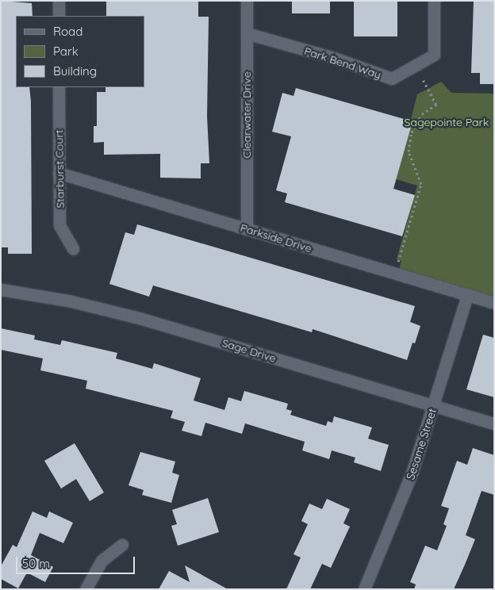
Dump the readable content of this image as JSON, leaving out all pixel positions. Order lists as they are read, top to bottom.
{
  "streets": {
    "street": [
      "Park Bend Way",
      "Clearwater Drive",
      "Starburst Court",
      "Parkside Drive",
      "Sage Drive",
      "Sesame Street"
    ]
  },
  "crossings": [
    ["Park Bend Way", "Clearwater Drive"],
    ["Clearwater Drive", "Parkside Drive"],
    ["Starburst Court", "Parkside Drive"],
    ["Parkside Drive", "Sesame Street"],
    ["Sage Drive", "Sesame Street"]
  ],
  "parks": ["Sagepointe Park"],
  "legend": ["Road", "Park", "Building"],
  "scale_bar": "50 m"
}
